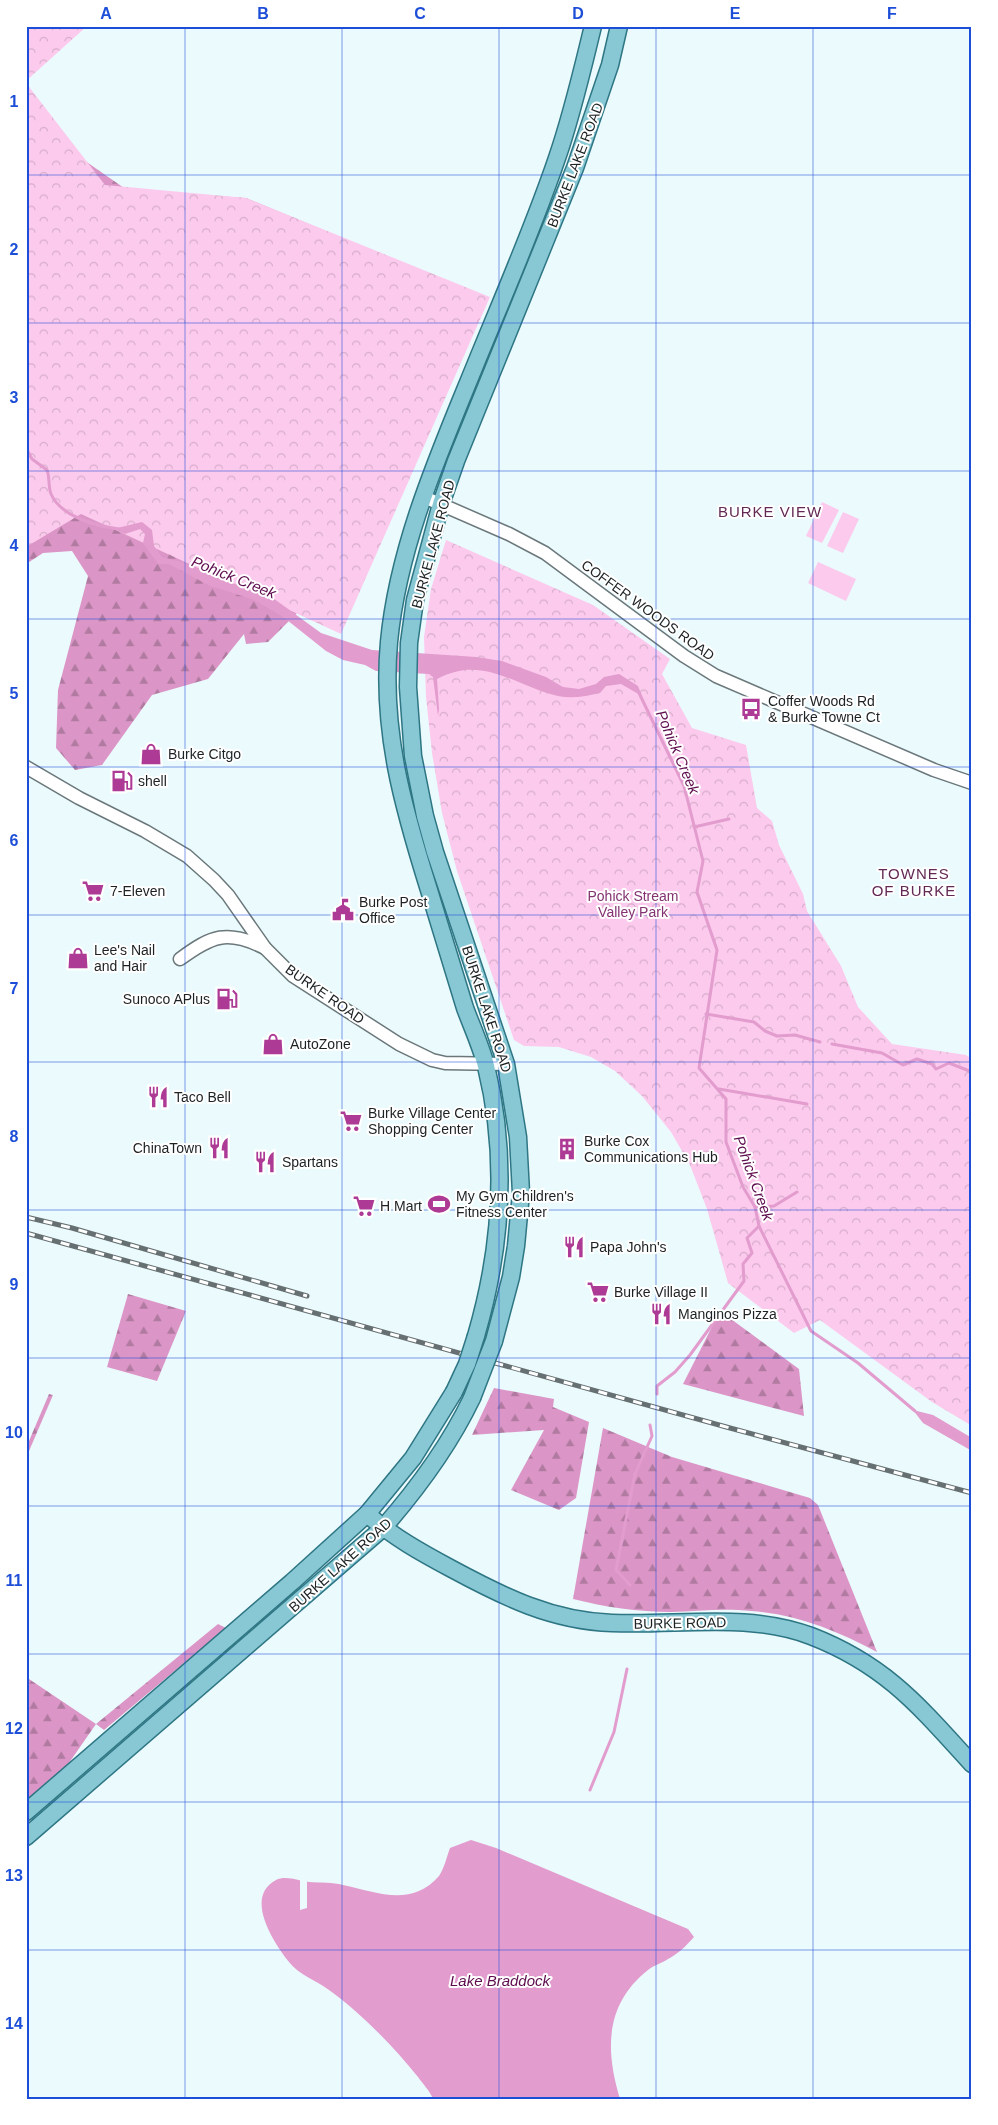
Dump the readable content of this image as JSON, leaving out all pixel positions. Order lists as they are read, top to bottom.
{
  "streets": {
    "main road": ["BURKE LAKE ROAD", "BURKE ROAD"],
    "street": ["COFFER WOODS ROAD"]
  },
  "crossings": [
    ["BURKE LAKE ROAD", "COFFER WOODS ROAD"],
    ["BURKE LAKE ROAD", "BURKE ROAD"]
  ],
  "districts": ["BURKE VIEW", "TOWNES OF BURKE"],
  "water": ["Pohick Creek", "Lake Braddock"],
  "parks": ["Pohick Stream Valley Park"],
  "places": {
    "bus stop": ["Coffer Woods Rd & Burke Towne Ct"],
    "shop": ["Burke Citgo", "Lee's Nail and Hair", "AutoZone"],
    "fuel station": ["shell", "Sunoco APlus"],
    "supermarket": [
      "7-Eleven",
      "Burke Village Center Shopping Center",
      "H Mart",
      "Burke Village II"
    ],
    "public building": ["Burke Post Office"],
    "restaurant": [
      "Taco Bell",
      "ChinaTown",
      "Spartans",
      "Papa John's",
      "Manginos Pizza"
    ],
    "building": ["Burke Cox Communications Hub"],
    "sports": ["My Gym Children's Fitness Center"]
  },
  "grid": {
    "columns": [
      "A",
      "B",
      "C",
      "D",
      "E",
      "F"
    ],
    "rows": [
      "1",
      "2",
      "3",
      "4",
      "5",
      "6",
      "7",
      "8",
      "9",
      "10",
      "11",
      "12",
      "13",
      "14"
    ]
  }
}
